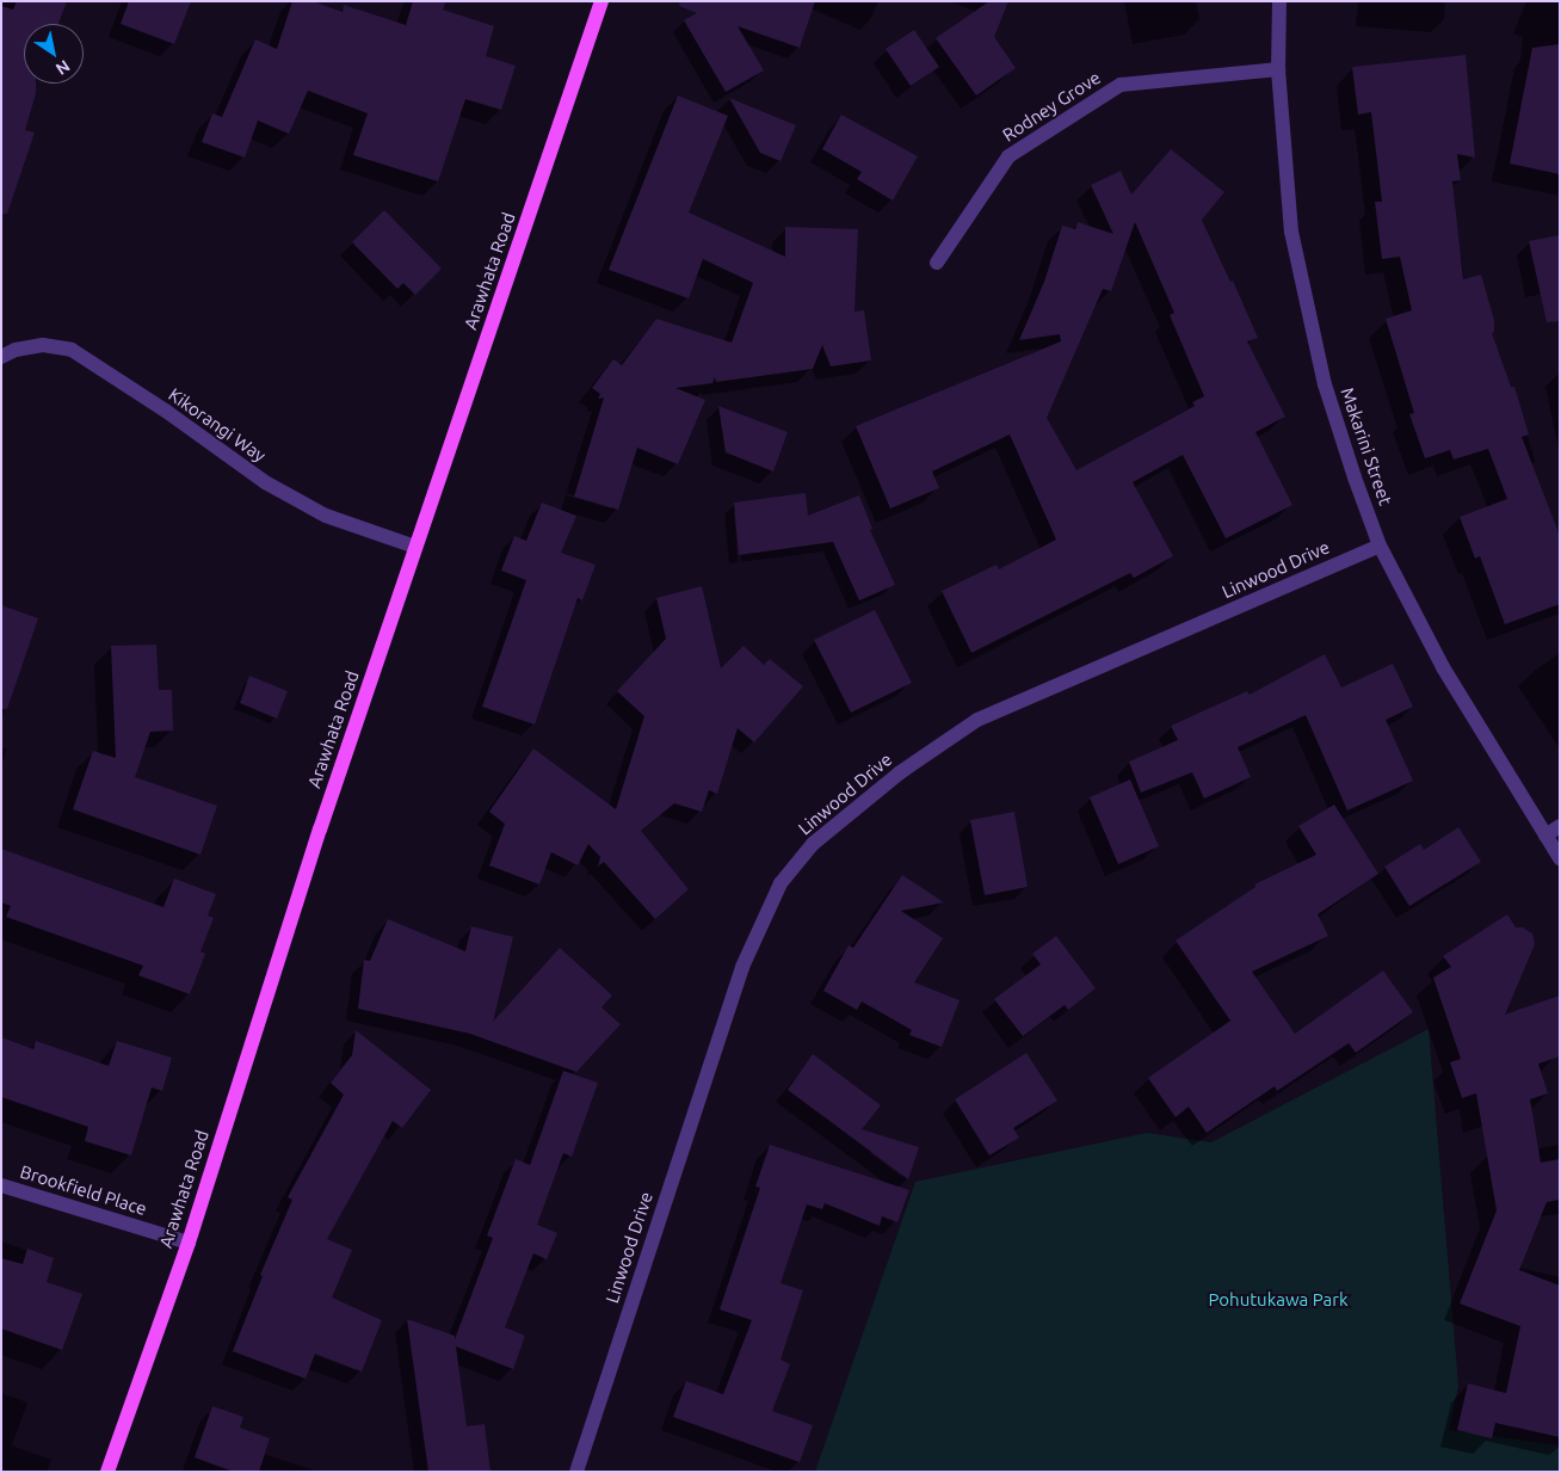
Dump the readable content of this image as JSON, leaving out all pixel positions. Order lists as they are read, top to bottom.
{
  "streets": {
    "main road": ["Arawhata Road"],
    "street": [
      "Rodney Grove",
      "Kikorangi Way",
      "Makarini Street",
      "Linwood Drive",
      "Brookfield Place"
    ]
  },
  "crossings": [
    ["Rodney Grove", "Makarini Street"],
    ["Arawhata Road", "Kikorangi Way"],
    ["Arawhata Road", "Brookfield Place"],
    ["Makarini Street", "Linwood Drive"]
  ],
  "parks": ["Pohutukawa Park"],
  "north": "bottom right"
}
